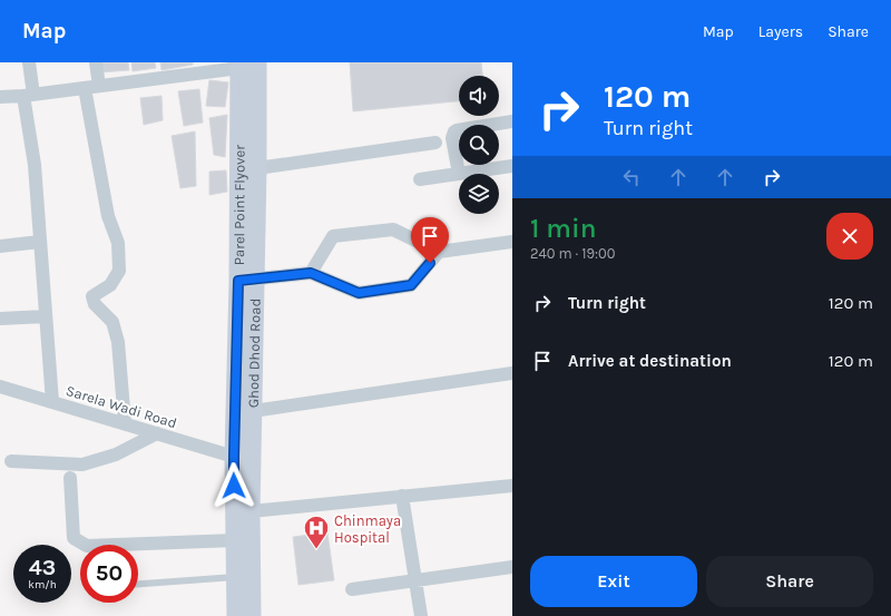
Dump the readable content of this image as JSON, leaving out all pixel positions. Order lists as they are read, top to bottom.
{
  "streets": {
    "main road": ["Parel Point Flyover", "Ghod Dhod Road"],
    "street": ["Sarela Wadi Road"]
  },
  "crossings": [
    ["Parel Point Flyover", "Ghod Dhod Road"],
    ["Parel Point Flyover", "Sarela Wadi Road"]
  ],
  "places": {
    "hospital": ["Chinmaya Hospital"]
  },
  "page": {
    "header": "Map",
    "nav": ["Map", "Layers", "Share"],
    "turn": ["120 m", "Turn right"],
    "heading": ["1 min", "240 m · 19:00"],
    "list": [
      {
        "name": "Turn right",
        "value": "120 m"
      },
      {
        "name": "Arrive at destination",
        "value": "120 m"
      }
    ],
    "speed": "43 km/h",
    "limit": "50",
    "buttons": ["Exit", "Share"]
  }
}
